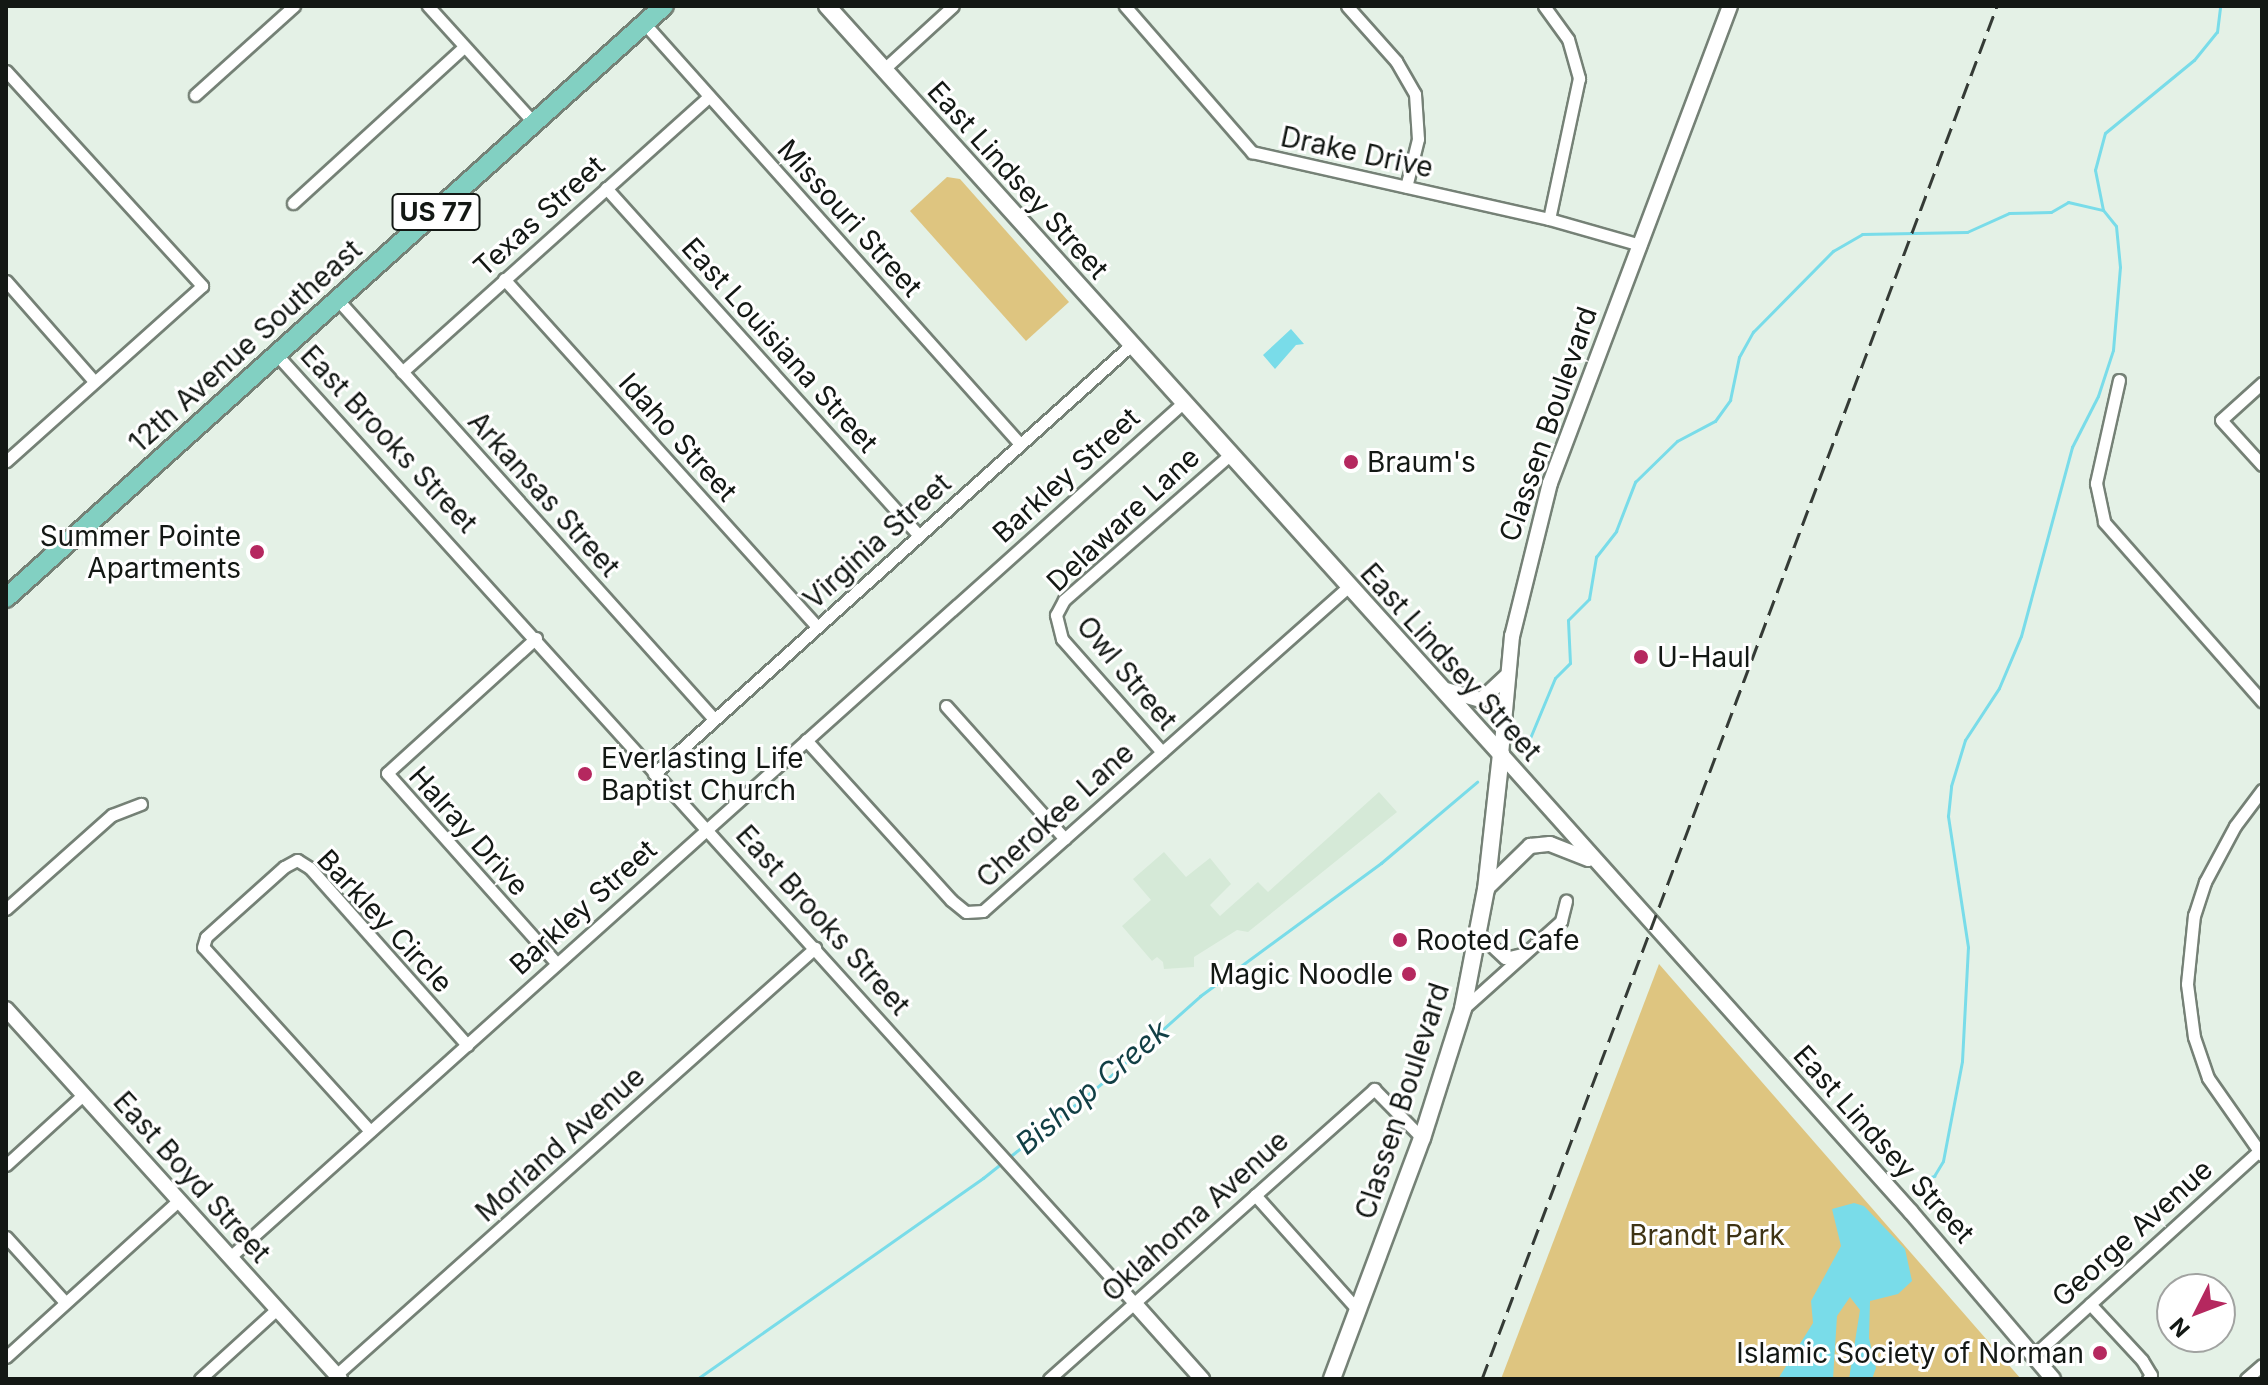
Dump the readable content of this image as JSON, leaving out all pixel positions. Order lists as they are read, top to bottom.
{
  "streets": {
    "main road": [
      "East Lindsey Street",
      "US 77",
      "12th Avenue Southeast",
      "Classen Boulevard"
    ],
    "street": [
      "Drake Drive",
      "Texas Street",
      "Missouri Street",
      "East Louisiana Street",
      "Idaho Street",
      "East Brooks Street",
      "Barkley Street",
      "Arkansas Street",
      "Delaware Lane",
      "Virginia Street",
      "Owl Street",
      "Cherokee Lane",
      "Halray Drive",
      "Barkley Circle",
      "Morland Avenue",
      "East Boyd Street",
      "Oklahoma Avenue",
      "George Avenue"
    ]
  },
  "crossings": [
    ["Drake Drive", "Classen Boulevard"],
    ["East Lindsey Street", "Classen Boulevard"],
    ["East Lindsey Street", "Barkley Street"],
    ["East Lindsey Street", "Delaware Lane"],
    ["East Lindsey Street", "Virginia Street"],
    ["East Lindsey Street", "Cherokee Lane"],
    ["East Lindsey Street", "George Avenue"],
    ["Texas Street", "Missouri Street"],
    ["Texas Street", "East Louisiana Street"],
    ["Texas Street", "Idaho Street"],
    ["Texas Street", "Arkansas Street"],
    ["Missouri Street", "12th Avenue Southeast"],
    ["Missouri Street", "Virginia Street"],
    ["East Louisiana Street", "Virginia Street"],
    ["12th Avenue Southeast", "East Brooks Street"],
    ["12th Avenue Southeast", "Arkansas Street"],
    ["Classen Boulevard", "Oklahoma Avenue"],
    ["Idaho Street", "Virginia Street"],
    ["East Brooks Street", "Barkley Street"],
    ["East Brooks Street", "Virginia Street"],
    ["East Brooks Street", "Halray Drive"],
    ["East Brooks Street", "Morland Avenue"],
    ["East Brooks Street", "Oklahoma Avenue"],
    ["Barkley Street", "Cherokee Lane"],
    ["Barkley Street", "Halray Drive"],
    ["Barkley Street", "Barkley Circle"],
    ["Barkley Street", "East Boyd Street"],
    ["Arkansas Street", "Virginia Street"],
    ["Delaware Lane", "Owl Street"],
    ["Owl Street", "Cherokee Lane"],
    ["Morland Avenue", "East Boyd Street"]
  ],
  "water": ["Bishop Creek"],
  "parks": ["Brandt Park"],
  "places": [
    "Braum's",
    "Summer Pointe Apartments",
    "U-Haul",
    "Everlasting Life Baptist Church",
    "Rooted Cafe",
    "Magic Noodle",
    "Islamic Society of Norman"
  ],
  "north": "bottom left"
}
